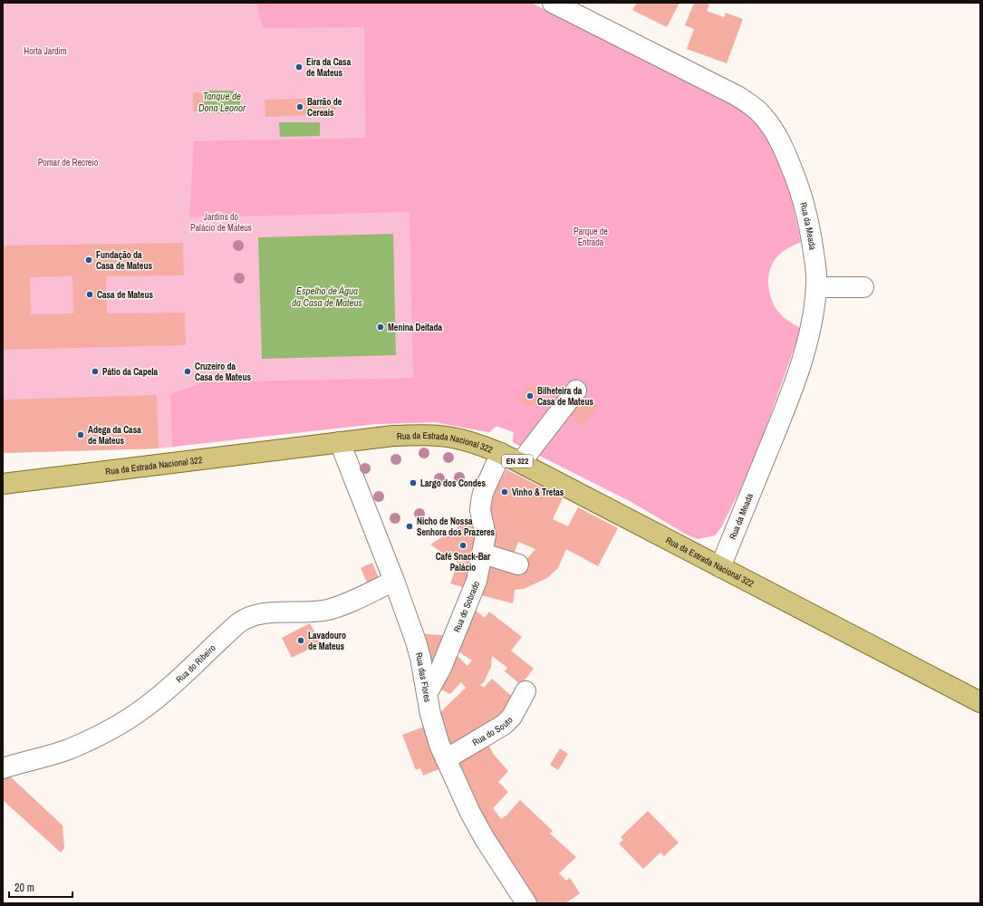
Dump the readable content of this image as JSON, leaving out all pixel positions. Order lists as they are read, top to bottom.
{
  "streets": {
    "main road": ["Rua da Estrada Nacional 322", "EN 322"],
    "street": [
      "Rua da Meada",
      "Rua do Sobrado",
      "Rua do Ribeiro",
      "Rua das Flores",
      "Rua do Souto"
    ]
  },
  "crossings": [
    ["Rua da Meada", "Rua da Estrada Nacional 322"],
    ["Rua da Estrada Nacional 322", "Rua do Sobrado"],
    ["Rua da Estrada Nacional 322", "Rua das Flores"],
    ["Rua do Sobrado", "Rua das Flores"],
    ["Rua do Ribeiro", "Rua das Flores"],
    ["Rua das Flores", "Rua do Souto"]
  ],
  "water": ["Tanque de Dona Leonor", "Espelho de Água da Casa de Mateus"],
  "parks": [
    "Horta Jardim",
    "Pomar de Recreio",
    "Jardins do Palácio de Mateus",
    "Parque de Entrada"
  ],
  "places": [
    "Eira da Casa de Mateus",
    "Barrão de Cereais",
    "Fundação da Casa de Mateus",
    "Casa de Mateus",
    "Menina Deitada",
    "Pátio da Capela",
    "Cruzeiro da Casa de Mateus",
    "Bilheteira da Casa de Mateus",
    "Adega da Casa de Mateus",
    "Largo dos Condes",
    "Vinho & Tretas",
    "Nicho de Nossa Senhora dos Prazeres",
    "Café Snack-Bar Palácio",
    "Lavadouro de Mateus"
  ],
  "scale_bar": "20 m"
}
